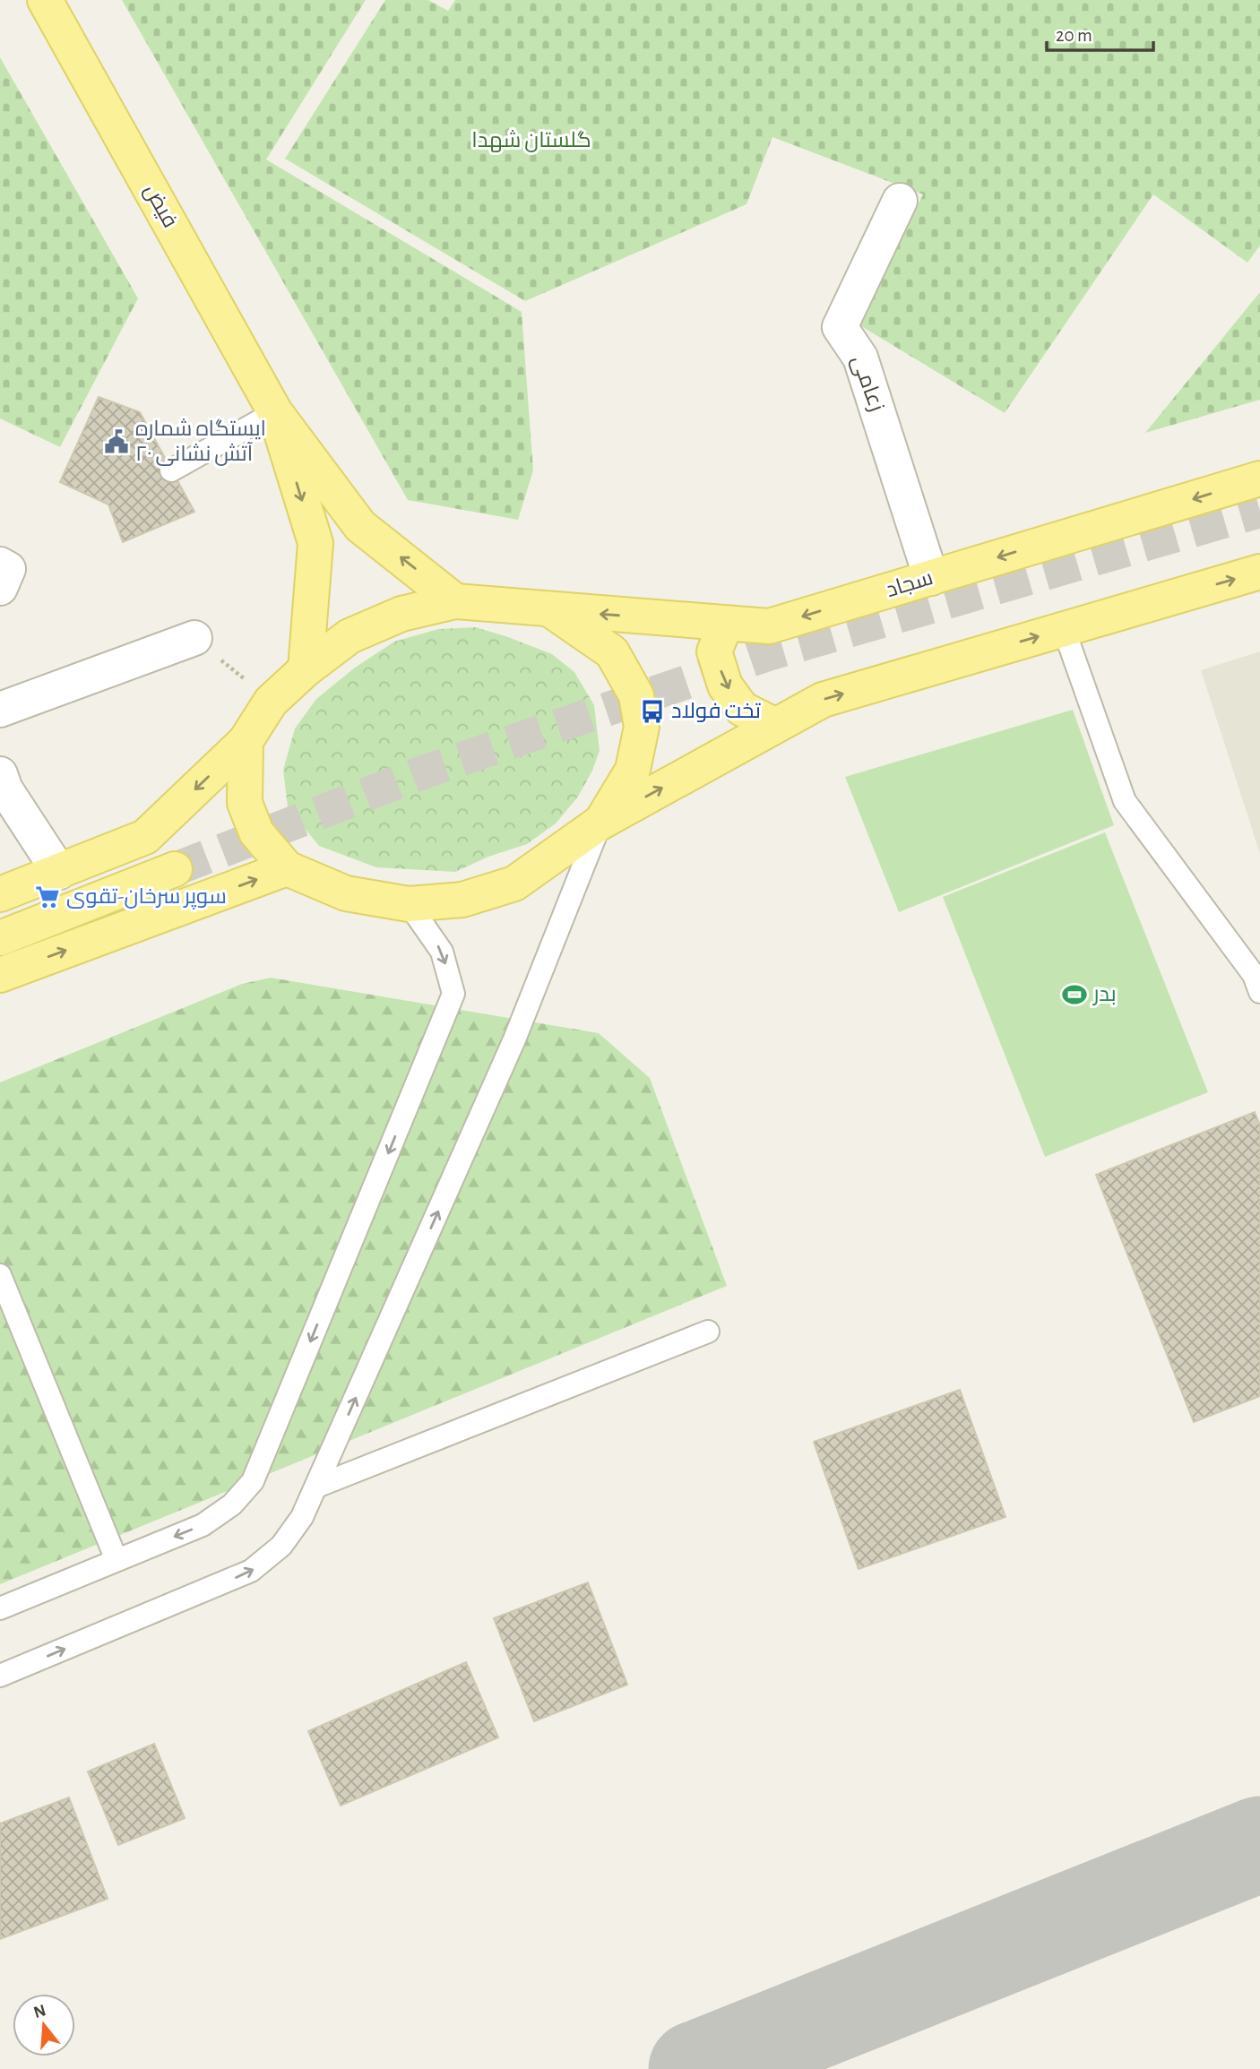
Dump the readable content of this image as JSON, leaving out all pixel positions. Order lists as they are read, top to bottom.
{
  "streets": {
    "main road": ["فیض", "سجاد"],
    "street": ["زعامی"]
  },
  "crossings": [
    ["زعامی", "سجاد"]
  ],
  "parks": ["گلستان شهدا"],
  "places": {
    "public building": ["ایستگاه شماره ۲۰ آتش نشانی"],
    "bus stop": ["تخت فولاد"],
    "supermarket": ["سوپر سرخان-تقوی"],
    "sports": ["بدر"]
  },
  "scale_bar": "20 m",
  "north": "top"
}
